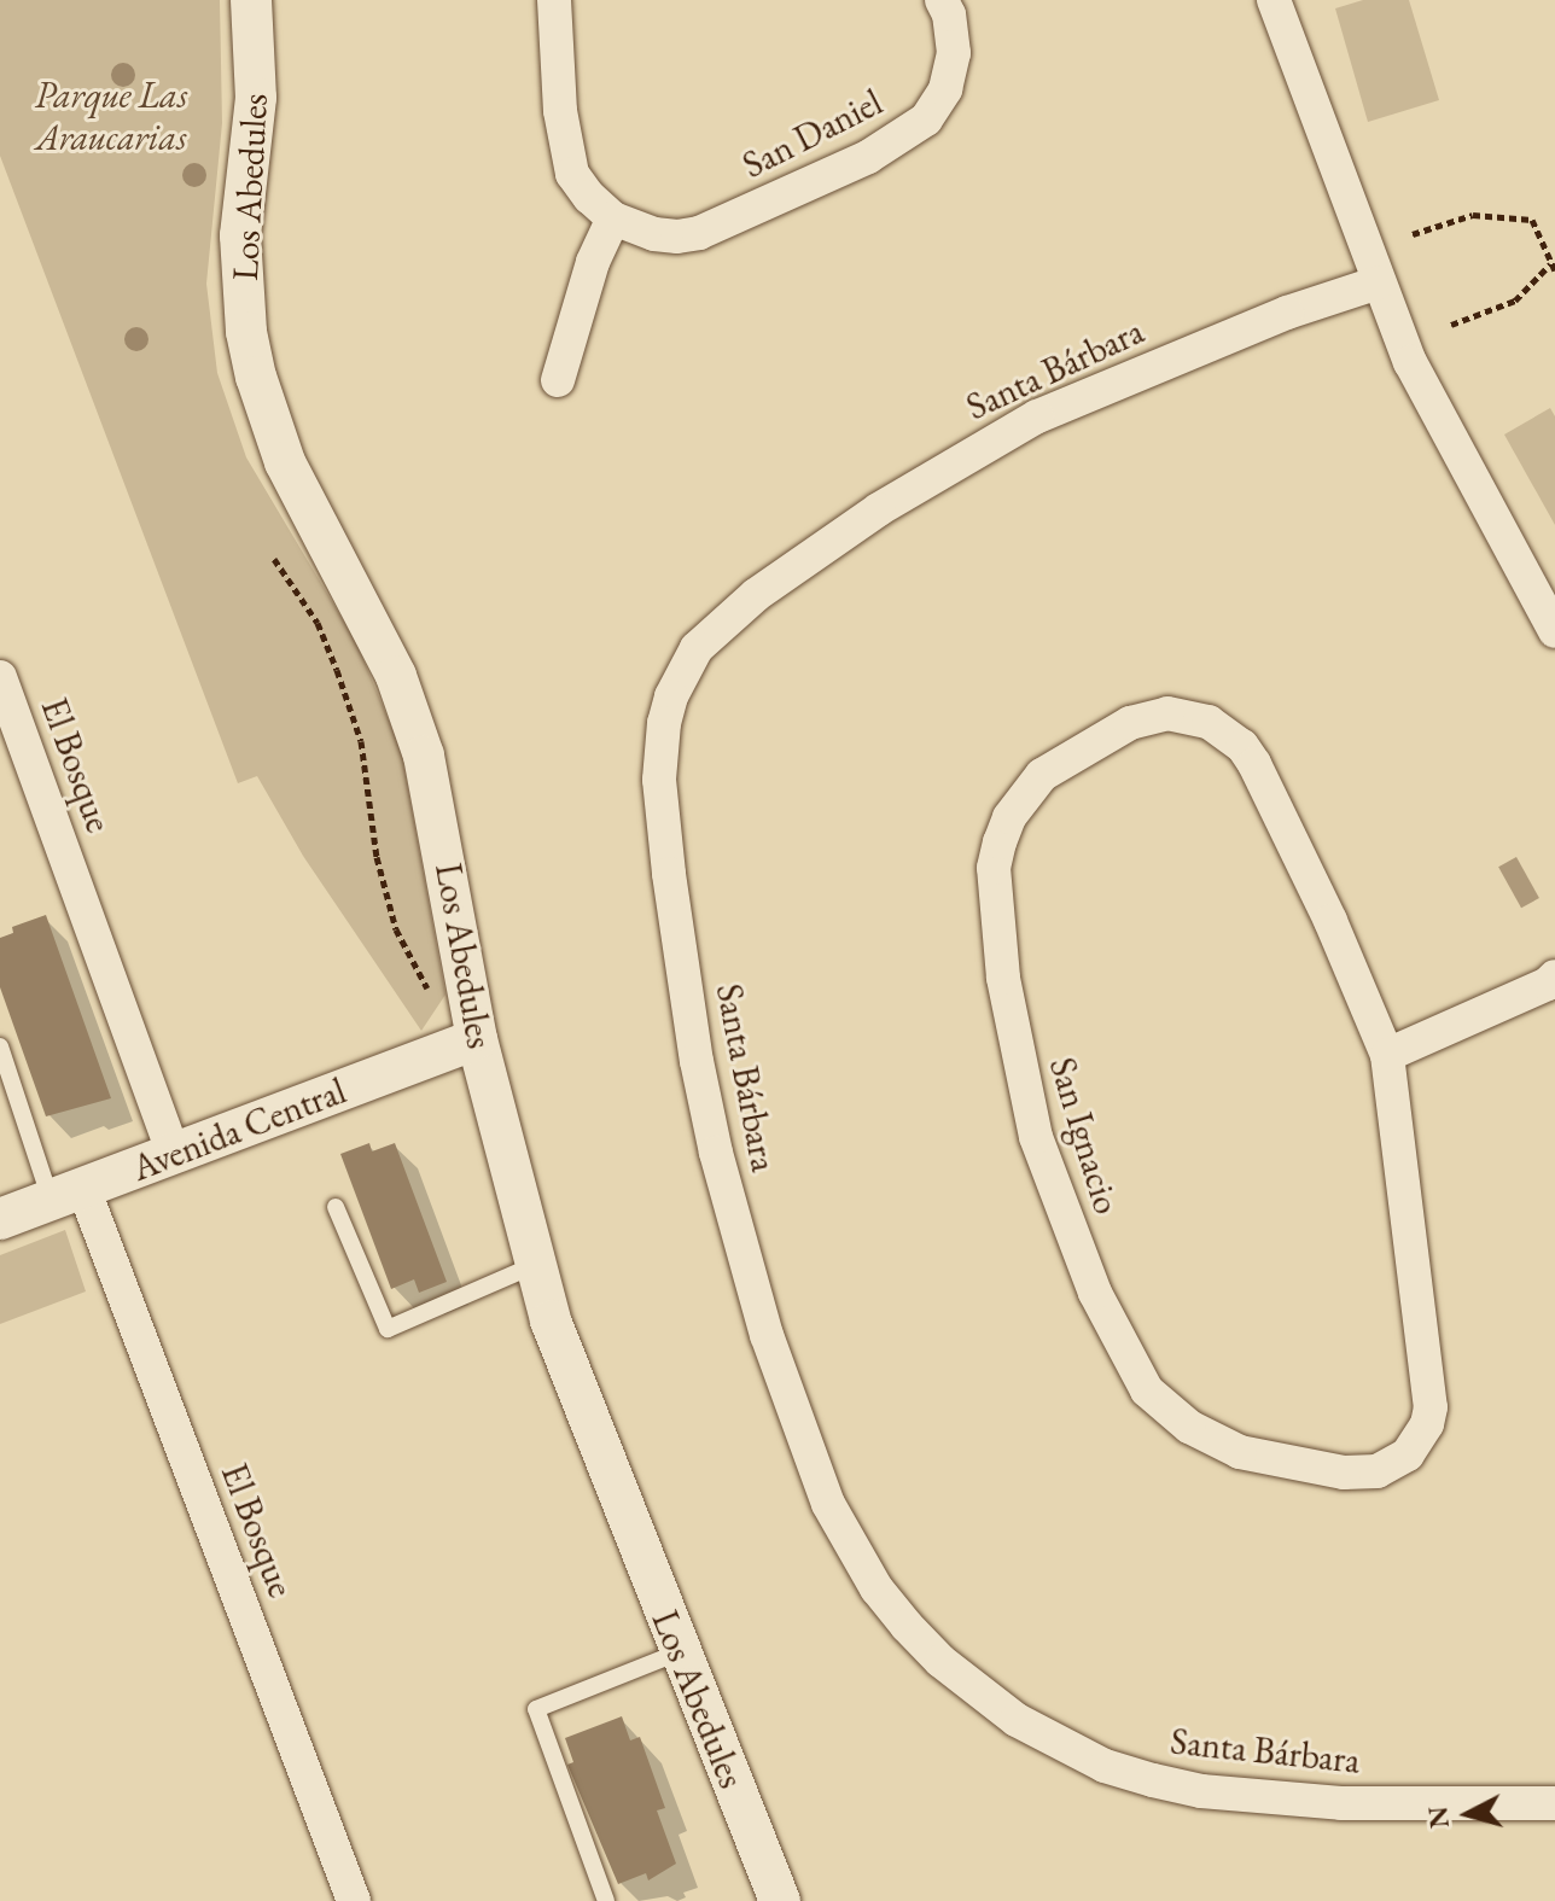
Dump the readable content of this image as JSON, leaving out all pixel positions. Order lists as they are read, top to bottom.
{
  "streets": {
    "street": [
      "San Daniel",
      "Los Abedules",
      "Santa Bárbara",
      "El Bosque",
      "Avenida Central",
      "San Ignacio"
    ]
  },
  "crossings": [
    ["Los Abedules", "Avenida Central"],
    ["El Bosque", "Avenida Central"]
  ],
  "parks": ["Parque Las Araucarias"],
  "north": "left"
}
